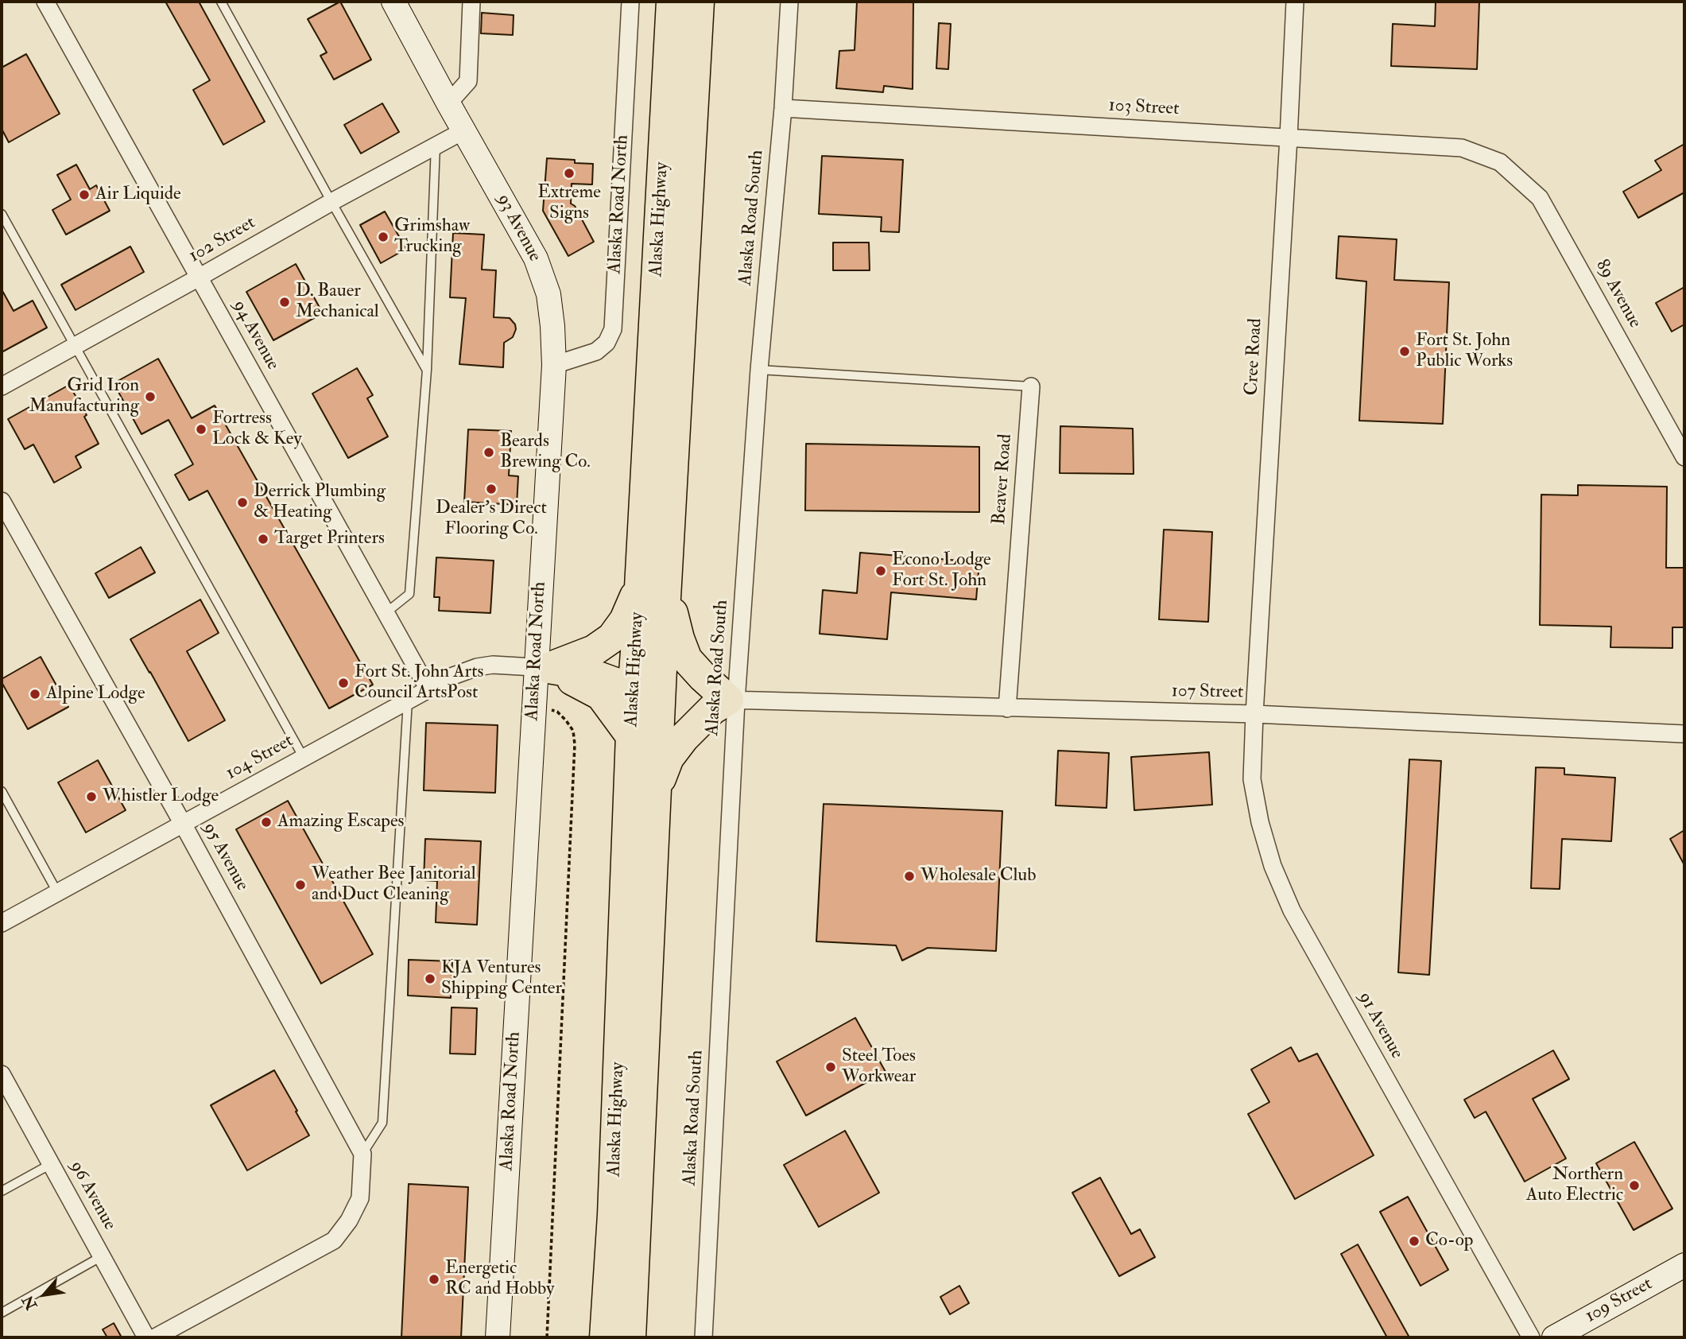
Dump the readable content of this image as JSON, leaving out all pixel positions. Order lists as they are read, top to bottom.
{
  "streets": {
    "highway": ["Alaska Highway"],
    "street": [
      "103 Street",
      "Alaska Road North",
      "Alaska Road South",
      "93 Avenue",
      "102 Street",
      "89 Avenue",
      "94 Avenue",
      "Cree Road",
      "Beaver Road",
      "107 Street",
      "104 Street",
      "95 Avenue",
      "91 Avenue",
      "96 Avenue",
      "109 Street"
    ]
  },
  "crossings": [
    ["103 Street", "Alaska Road South"],
    ["103 Street", "89 Avenue"],
    ["103 Street", "Cree Road"],
    ["Alaska Road North", "93 Avenue"],
    ["Alaska Road North", "104 Street"],
    ["Alaska Road South", "107 Street"],
    ["93 Avenue", "102 Street"],
    ["102 Street", "94 Avenue"],
    ["94 Avenue", "104 Street"],
    ["Cree Road", "107 Street"],
    ["Cree Road", "91 Avenue"],
    ["Beaver Road", "107 Street"],
    ["107 Street", "91 Avenue"],
    ["104 Street", "95 Avenue"]
  ],
  "places": [
    "Extreme Signs",
    "Air Liquide",
    "Grimshaw Trucking",
    "D. Bauer Mechanical",
    "Fort St. John Public Works",
    "Grid Iron Manufacturing",
    "Fortress Lock & Key",
    "Beards Brewing Co.",
    "Dealer's Direct Flooring Co.",
    "Derrick Plumbing & Heating",
    "Target Printers",
    "Econo Lodge Fort St. John",
    "Fort St. John Arts Council ArtsPost",
    "Alpine Lodge",
    "Whistler Lodge",
    "Amazing Escapes",
    "Wholesale Club",
    "Weather Bee Janitorial and Duct Cleaning",
    "KJA Ventures Shipping Center",
    "Steel Toes Workwear",
    "Northern Auto Electric",
    "Co-op",
    "Energetic RC and Hobby"
  ],
  "north": "bottom left"
}
